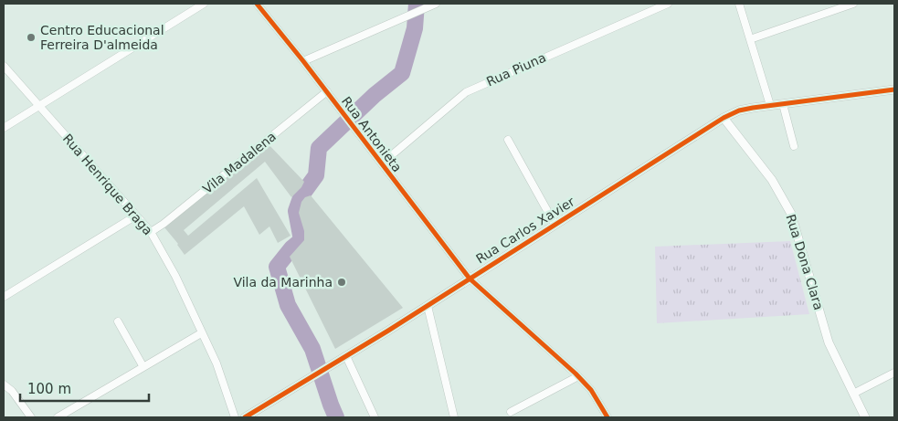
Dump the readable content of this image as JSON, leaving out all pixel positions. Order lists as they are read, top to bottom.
{
  "streets": {
    "street": [
      "Rua Piuna",
      "Rua Antonieta",
      "Vila Madalena",
      "Rua Henrique Braga",
      "Rua Carlos Xavier",
      "Rua Dona Clara"
    ]
  },
  "crossings": [
    ["Rua Piuna", "Rua Antonieta"],
    ["Rua Antonieta", "Vila Madalena"],
    ["Rua Antonieta", "Rua Carlos Xavier"],
    ["Vila Madalena", "Rua Henrique Braga"],
    ["Rua Carlos Xavier", "Rua Dona Clara"]
  ],
  "places": ["Centro Educacional Ferreira D'almeida", "Vila da Marinha"],
  "scale_bar": "100 m"
}
